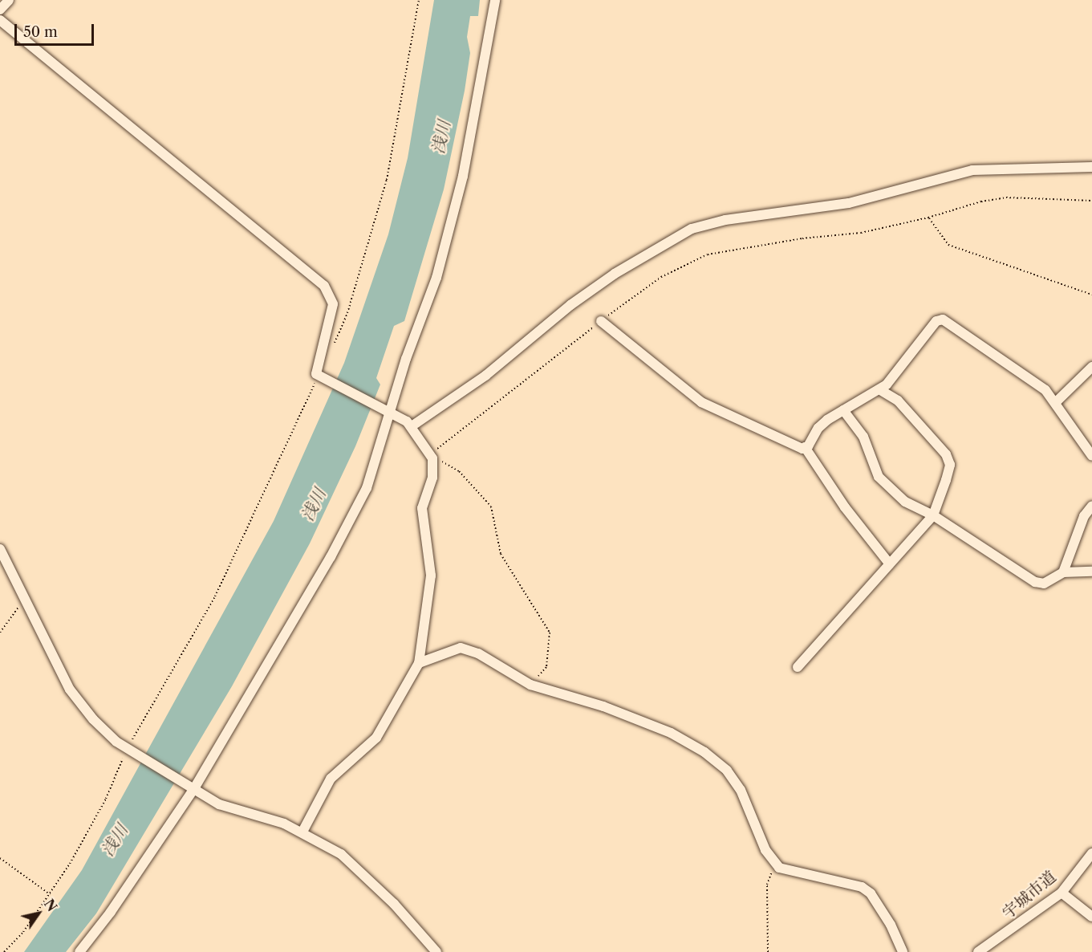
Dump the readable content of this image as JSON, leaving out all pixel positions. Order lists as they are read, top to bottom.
{
  "streets": {
    "street": ["宇城市道"]
  },
  "water": ["浅川"],
  "scale_bar": "50 m",
  "north": "top right"
}
